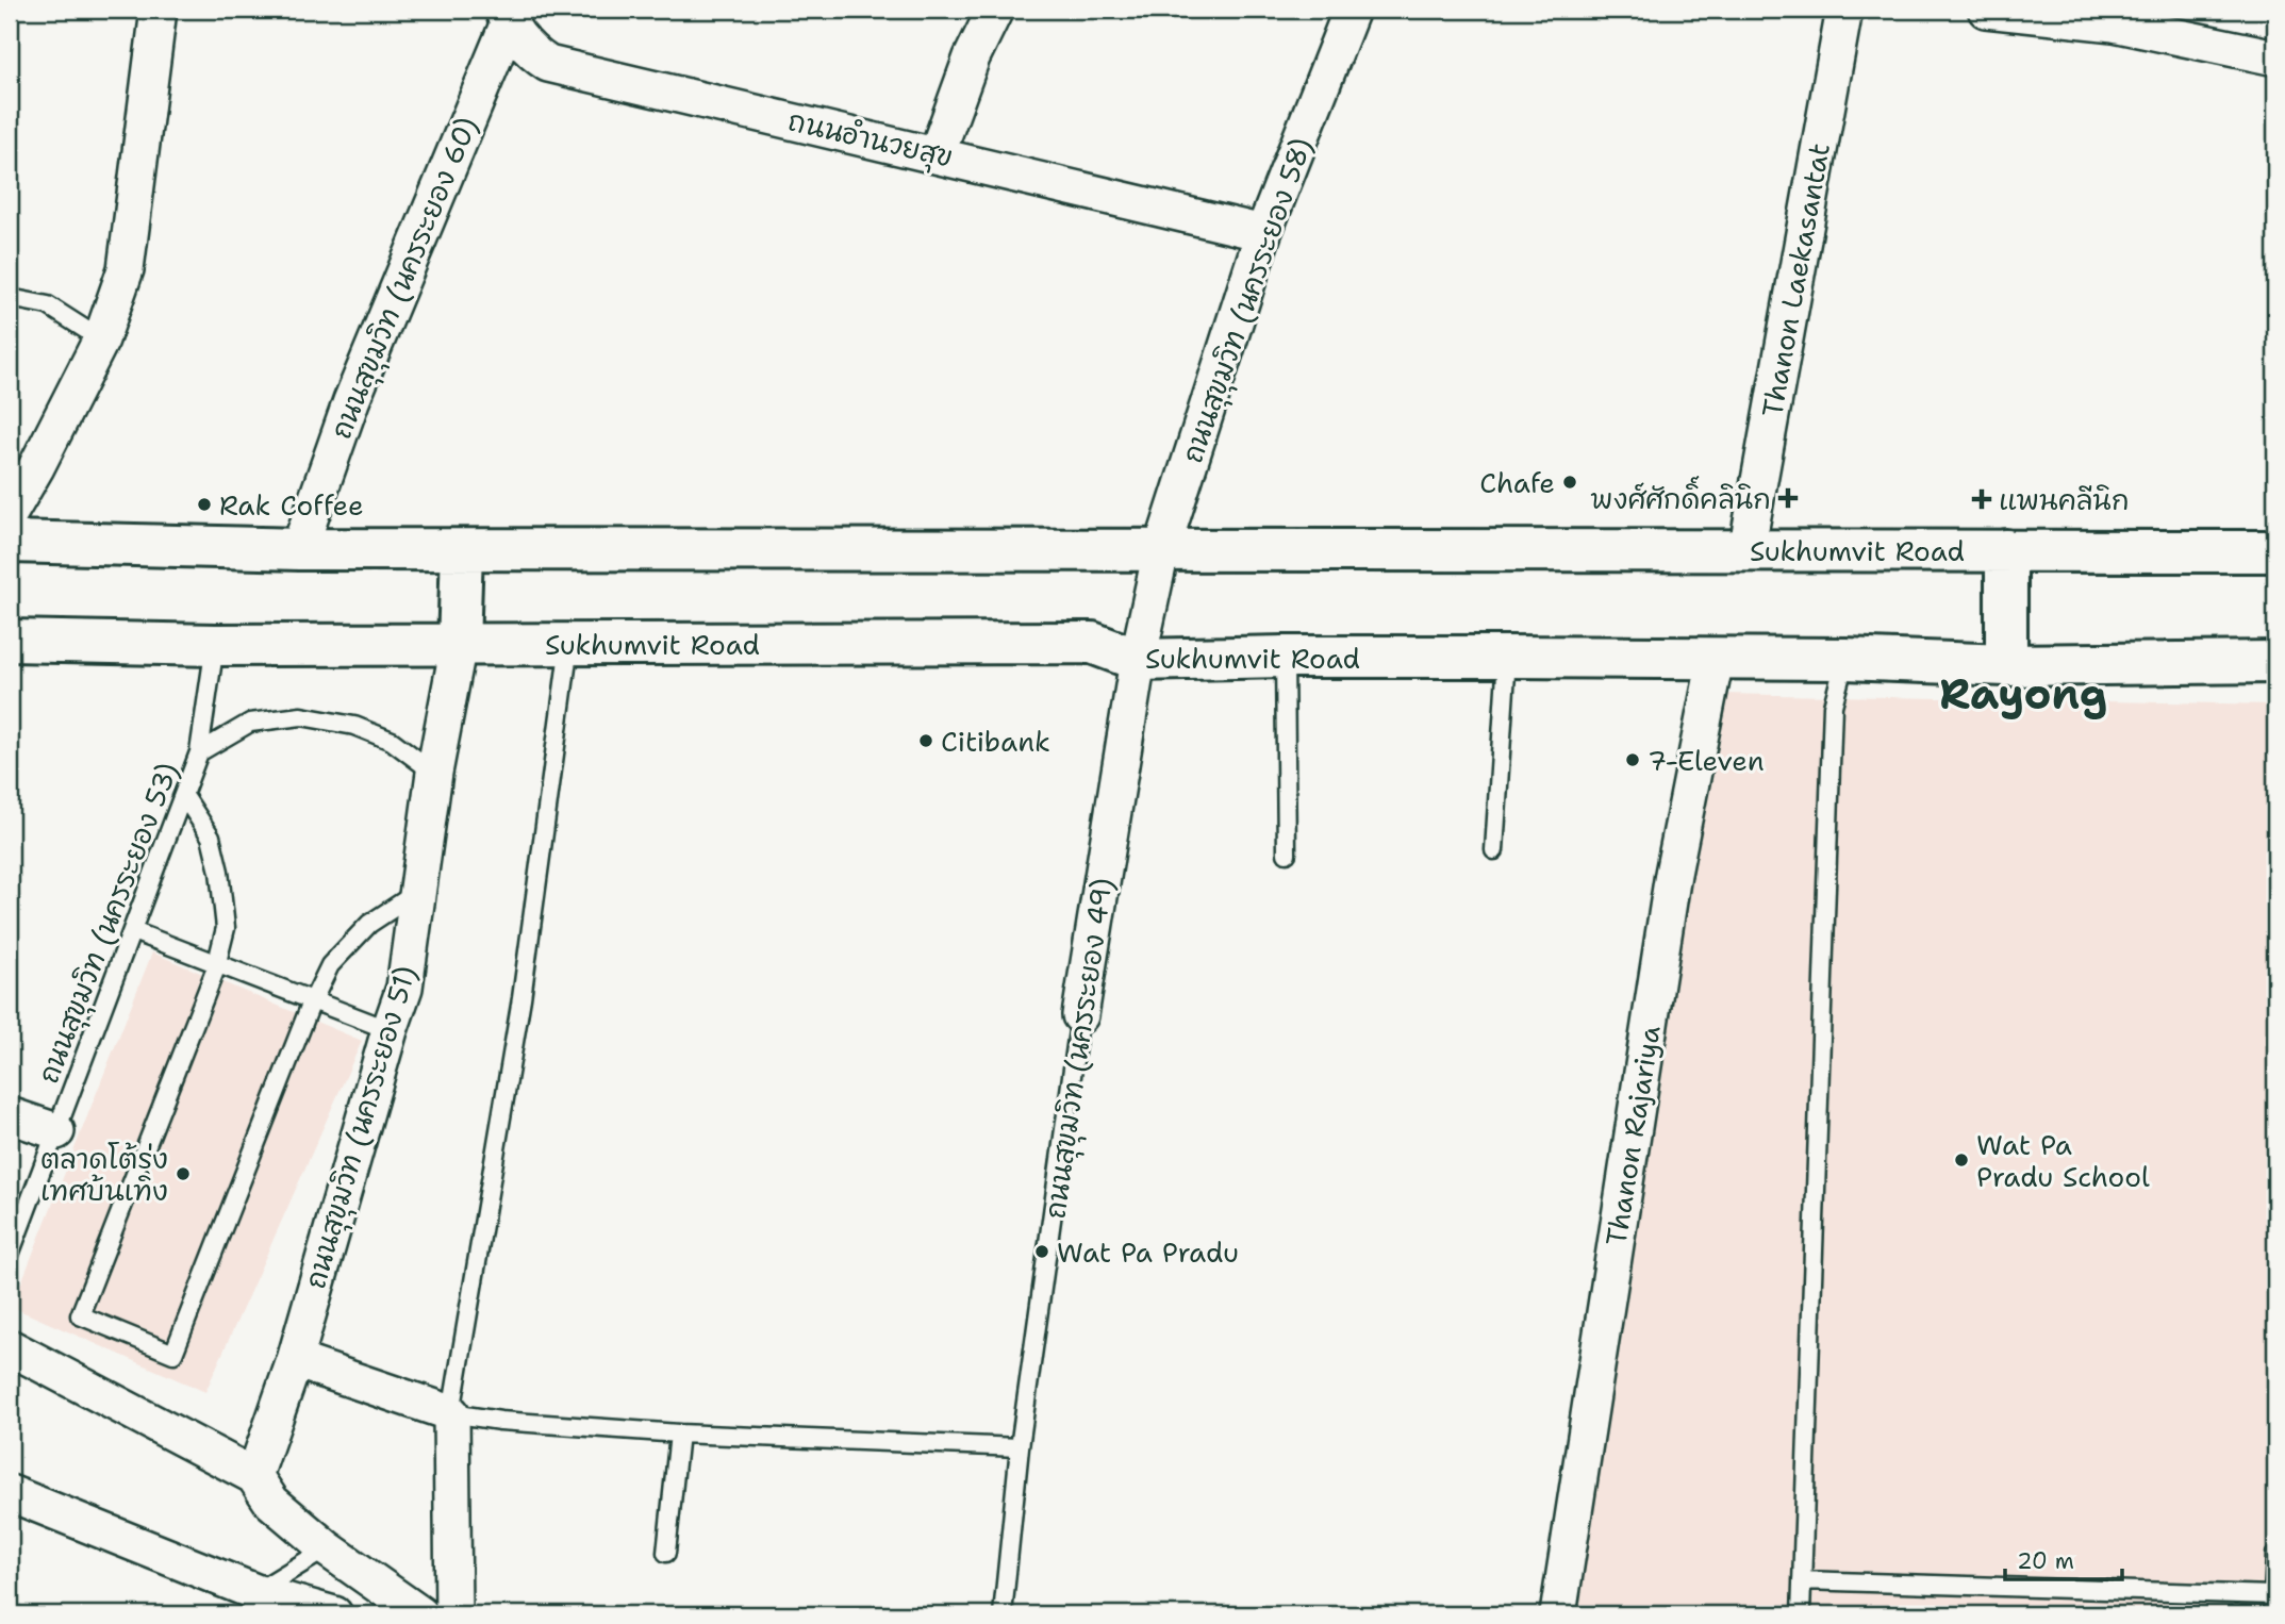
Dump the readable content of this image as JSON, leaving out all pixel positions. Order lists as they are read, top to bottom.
{
  "streets": {
    "main road": ["Sukhumvit Road", "ถนนสุขุมวิท (นครระยอง 51)"],
    "street": [
      "ถนนอำนวยสุข",
      "ถนนสุขุมวิท (นครระยอง 60)",
      "Thanon Laekasantat",
      "ถนนสุขุมวิท (นครระยอง 58)",
      "ถนนสุขุมวิท (นครระยอง 49)",
      "Thanon Rajariya"
    ],
    "lane": ["ถนนสุขุมวิท (นครระยอง 53)"]
  },
  "crossings": [
    ["ถนนอำนวยสุข", "ถนนสุขุมวิท (นครระยอง 60)"],
    ["ถนนอำนวยสุข", "ถนนสุขุมวิท (นครระยอง 58)"],
    ["ถนนสุขุมวิท (นครระยอง 60)", "Sukhumvit Road"],
    ["Thanon Laekasantat", "Sukhumvit Road"],
    ["ถนนสุขุมวิท (นครระยอง 58)", "Sukhumvit Road"],
    ["ถนนสุขุมวิท (นครระยอง 58)", "ถนนสุขุมวิท (นครระยอง 49)"],
    ["Sukhumvit Road", "ถนนสุขุมวิท (นครระยอง 53)"],
    ["Sukhumvit Road", "ถนนสุขุมวิท (นครระยอง 49)"],
    ["Sukhumvit Road", "ถนนสุขุมวิท (นครระยอง 51)"],
    ["Sukhumvit Road", "Thanon Rajariya"]
  ],
  "districts": ["Rayong"],
  "places": {
    "other": [
      "Chafe",
      "Rak Coffee",
      "Citibank",
      "7-Eleven",
      "Wat Pa Pradu School",
      "ตลาดโต้รุ่ง เทศบ้นเทิง",
      "Wat Pa Pradu"
    ],
    "health": ["พงศ์ศักดิ์คลินิก", "แพนคลีนิก"]
  },
  "scale_bar": "20 m"
}
